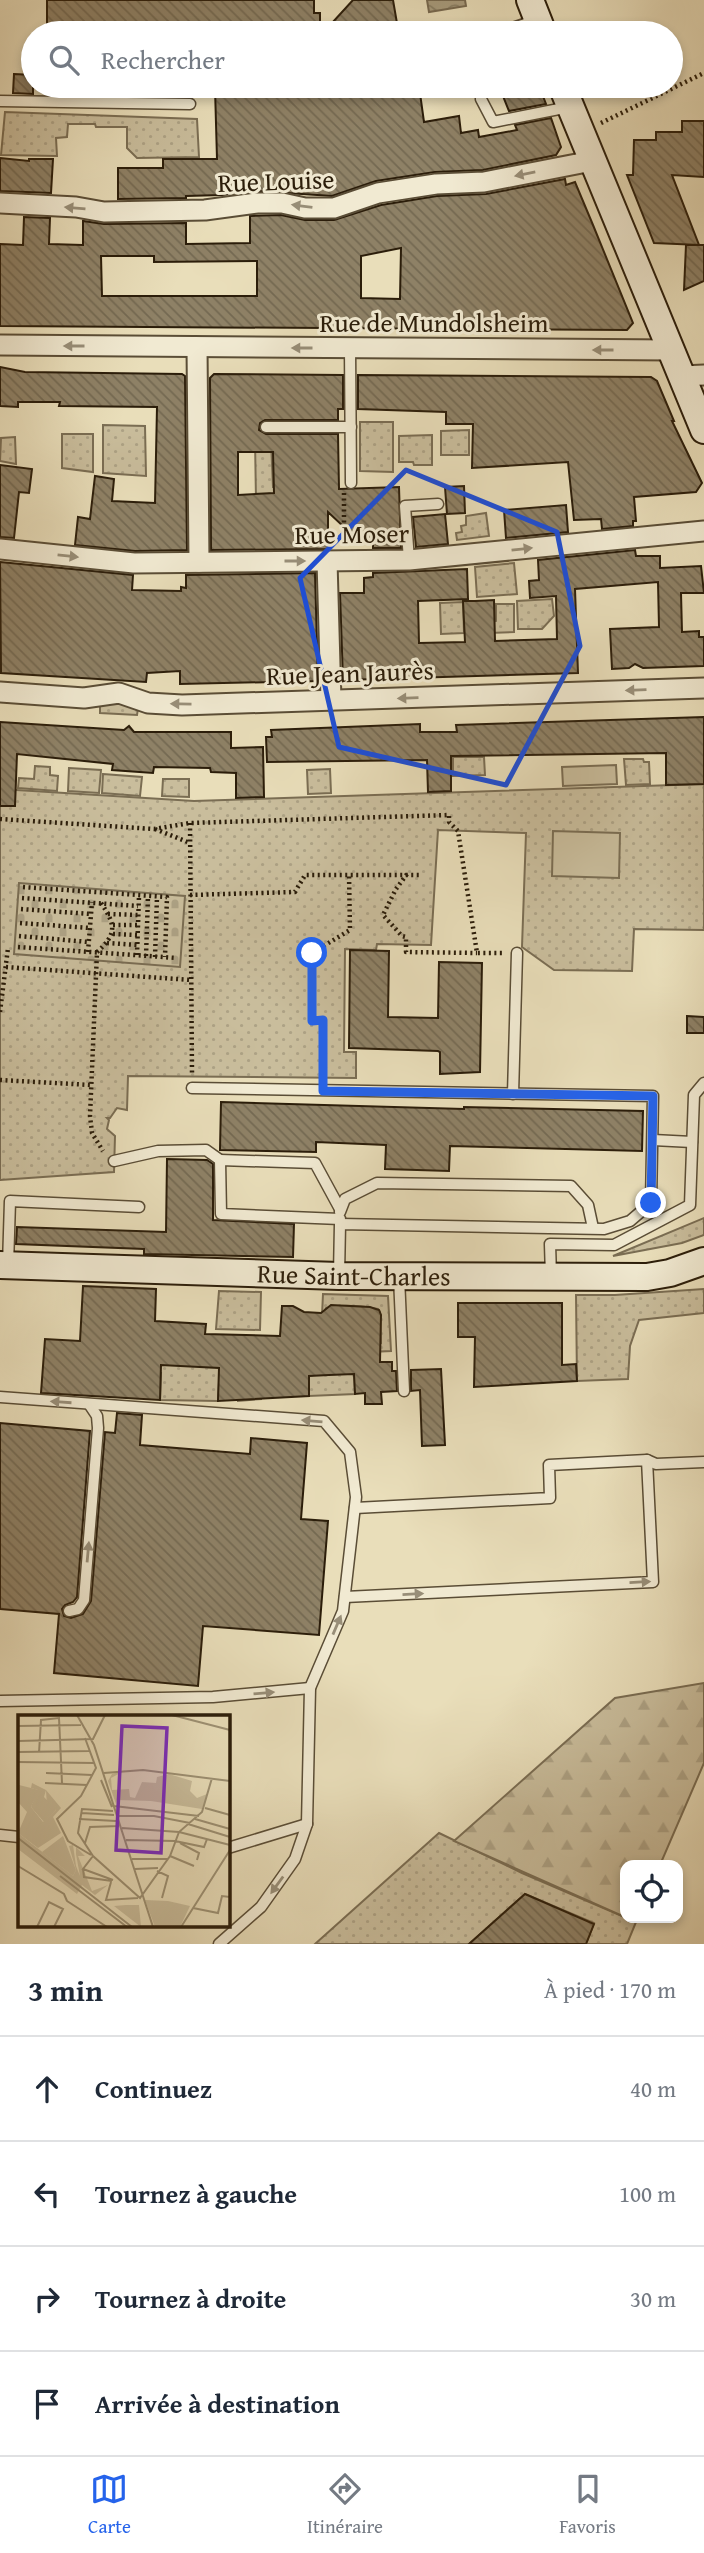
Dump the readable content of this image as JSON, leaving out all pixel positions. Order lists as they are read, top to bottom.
{
  "streets": {
    "street": [
      "Rue Louise",
      "Rue de Mundolsheim",
      "Rue Moser",
      "Rue Jean Jaurès",
      "Rue Saint-Charles"
    ]
  },
  "one_way": [
    "Rue Louise",
    "Rue de Mundolsheim",
    "Rue Moser",
    "Rue Jean Jaurès"
  ],
  "page": {
    "search": "Rechercher",
    "heading": ["3 min", "À pied · 170 m"],
    "list": [
      ["Continuez", "40 m"],
      ["Tournez à gauche", "100 m"],
      ["Tournez à droite", "30 m"],
      "Arrivée à destination"
    ],
    "nav": ["Carte", "Itinéraire", "Favoris"]
  }
}
